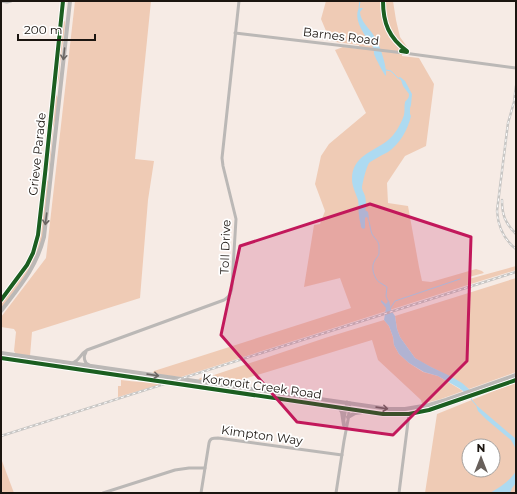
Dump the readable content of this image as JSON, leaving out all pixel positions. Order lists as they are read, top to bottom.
{
  "streets": {
    "main road": ["Grieve Parade", "Kororoit Creek Road"],
    "street": ["Barnes Road", "Toll Drive", "Kimpton Way"]
  },
  "crossings": [
    ["Barnes Road", "Toll Drive"],
    ["Toll Drive", "Kororoit Creek Road"]
  ],
  "scale_bar": "200 m",
  "north": "top"
}
